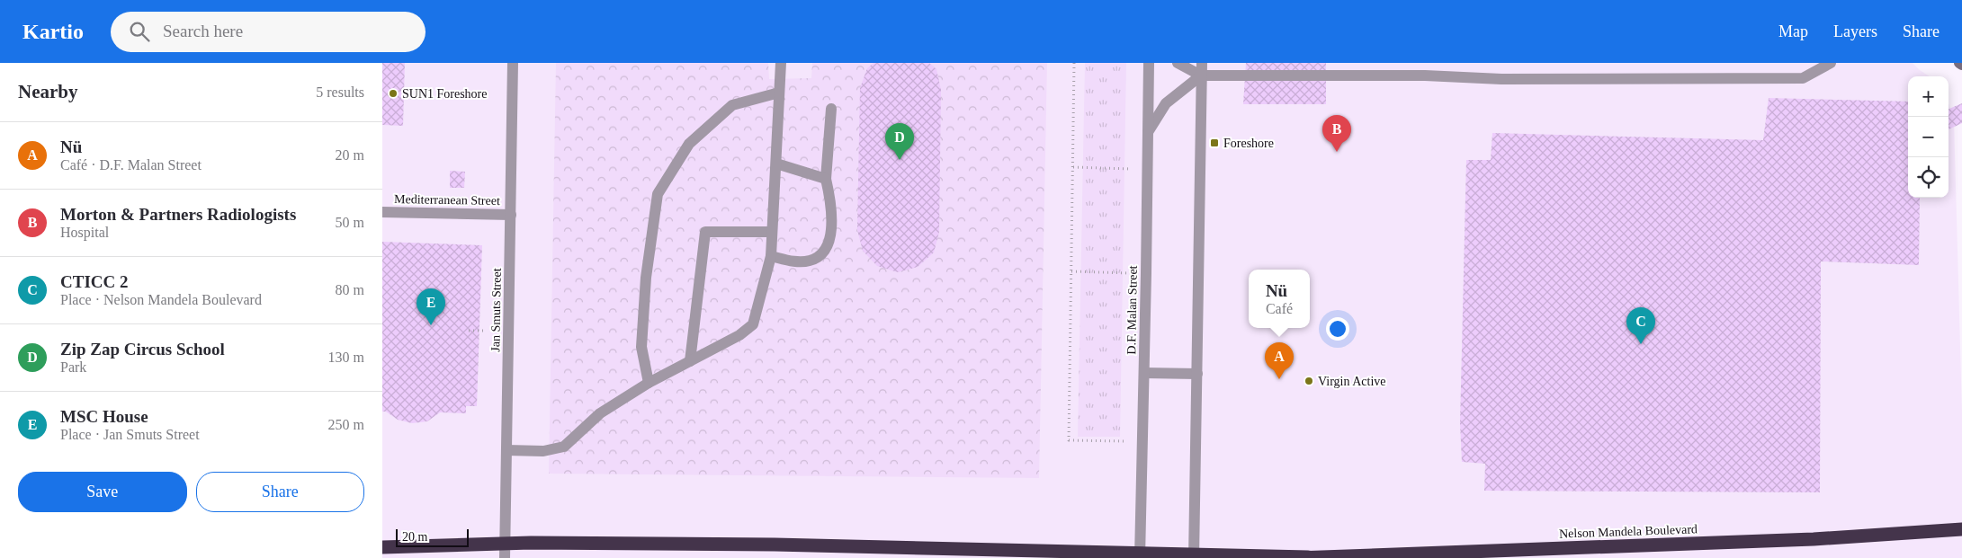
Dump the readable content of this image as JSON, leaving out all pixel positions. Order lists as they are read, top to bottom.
{
  "streets": {
    "highway": ["Nelson Mandela Boulevard"],
    "street": ["Mediterranean Street", "Jan Smuts Street", "D.F. Malan Street"]
  },
  "crossings": [
    ["Mediterranean Street", "Jan Smuts Street"]
  ],
  "places": {
    "other": ["SUN1 Foreshore", "Virgin Active"],
    "transit": ["Foreshore"]
  },
  "scale_bar": "20 m",
  "page": {
    "header": "Kartio",
    "search": "Search here",
    "nav": ["Map", "Layers", "Share"],
    "heading": ["Nearby", "5 results"],
    "map_buttons": ["+", "−"],
    "pins": [
      "B",
      "D",
      "E",
      "C",
      "A"
    ],
    "list": [
      {
        "mark": "A",
        "name": "Nü",
        "note": "Café · D.F. Malan Street",
        "value": "20 m"
      },
      {
        "mark": "B",
        "name": "Morton & Partners Radiologists",
        "note": "Hospital",
        "value": "50 m"
      },
      {
        "mark": "C",
        "name": "CTICC 2",
        "note": "Place · Nelson Mandela Boulevard",
        "value": "80 m"
      },
      {
        "mark": "D",
        "name": "Zip Zap Circus School",
        "note": "Park",
        "value": "130 m"
      },
      {
        "mark": "E",
        "name": "MSC House",
        "note": "Place · Jan Smuts Street",
        "value": "250 m"
      }
    ],
    "popup": ["Nü", "Café"],
    "buttons": ["Save", "Share"],
    "scale": "20 m"
  }
}
